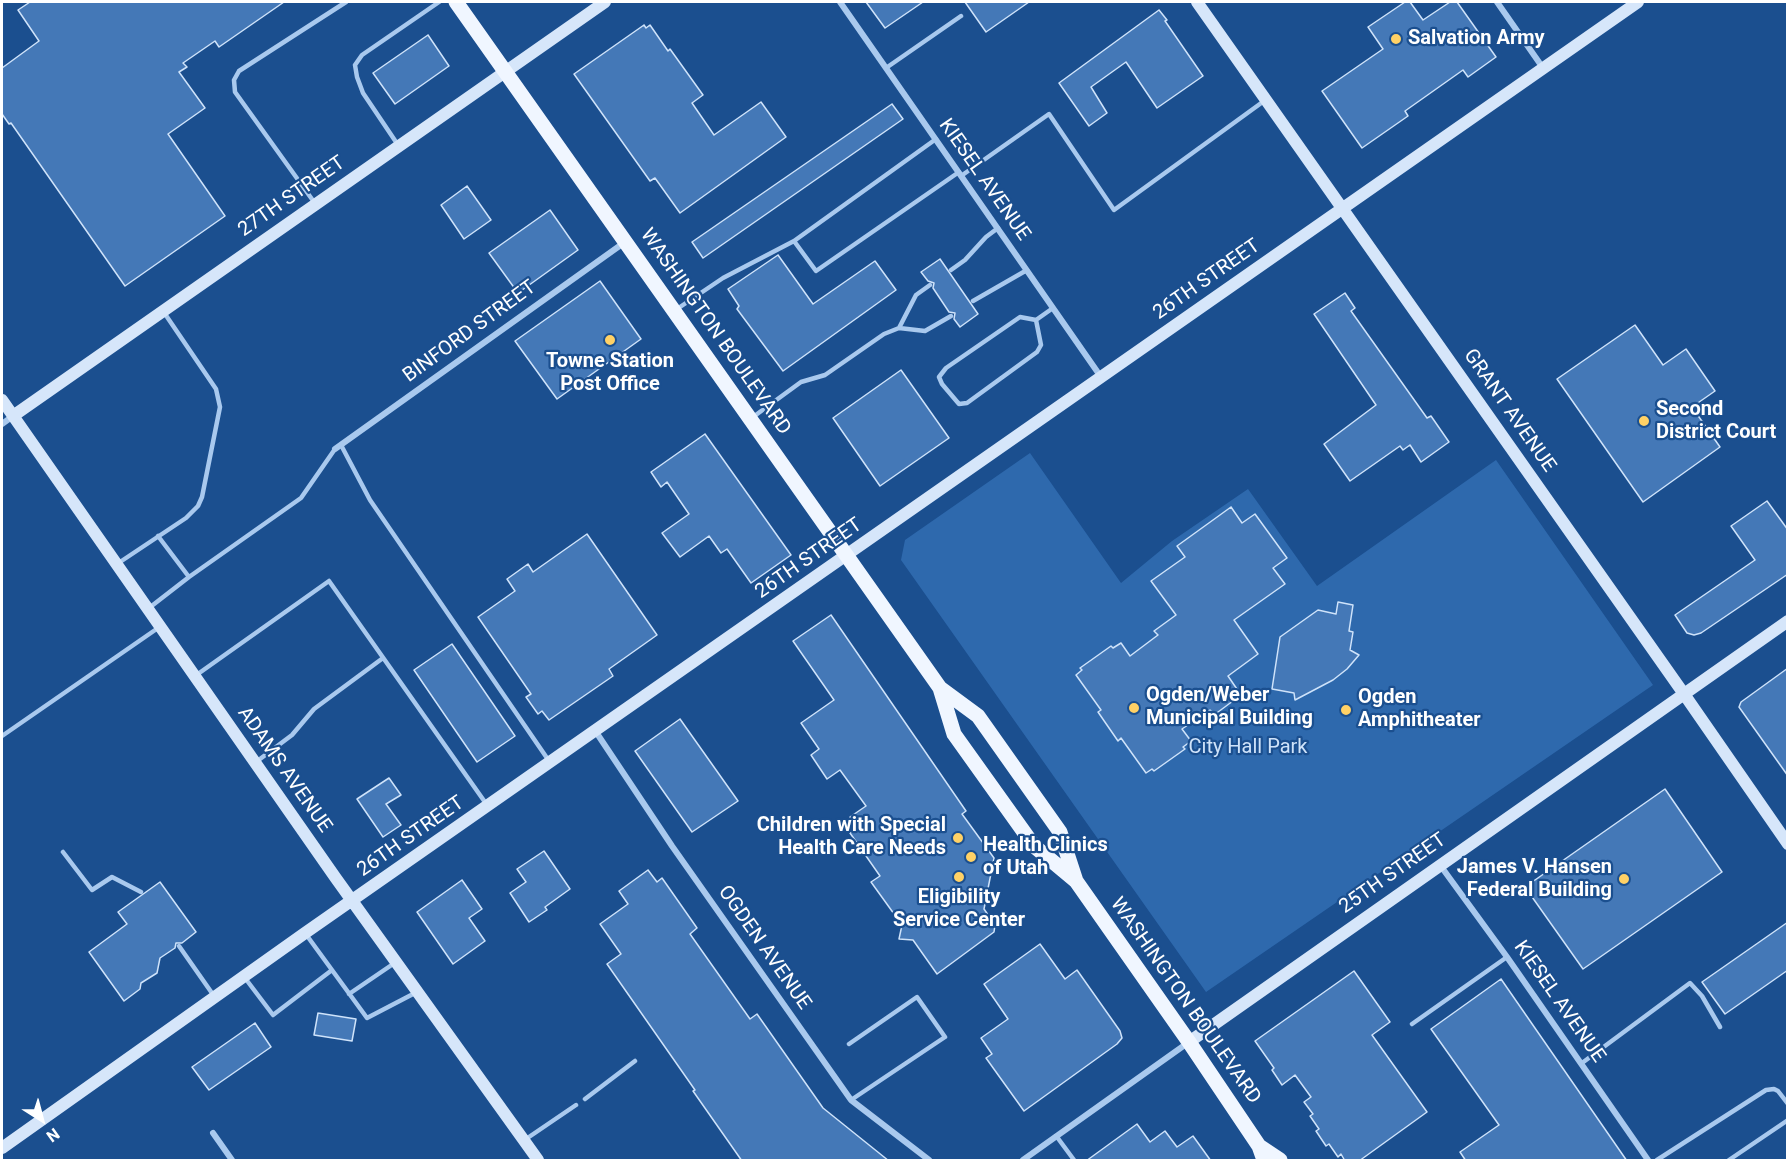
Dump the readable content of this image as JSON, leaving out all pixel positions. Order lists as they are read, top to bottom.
{
  "streets": {
    "main road": ["WASHINGTON BOULEVARD"],
    "street": [
      "KIESEL AVENUE",
      "27TH STREET",
      "26TH STREET",
      "BINFORD STREET",
      "GRANT AVENUE",
      "ADAMS AVENUE",
      "25TH STREET",
      "OGDEN AVENUE"
    ]
  },
  "crossings": [
    ["KIESEL AVENUE", "26TH STREET"],
    ["KIESEL AVENUE", "25TH STREET"],
    ["27TH STREET", "WASHINGTON BOULEVARD"],
    ["27TH STREET", "ADAMS AVENUE"],
    ["26TH STREET", "WASHINGTON BOULEVARD"],
    ["26TH STREET", "GRANT AVENUE"],
    ["26TH STREET", "ADAMS AVENUE"],
    ["26TH STREET", "OGDEN AVENUE"],
    ["BINFORD STREET", "WASHINGTON BOULEVARD"],
    ["WASHINGTON BOULEVARD", "25TH STREET"],
    ["GRANT AVENUE", "25TH STREET"]
  ],
  "parks": ["City Hall Park"],
  "places": [
    "Salvation Army",
    "Towne Station Post Office",
    "Second District Court",
    "Ogden/Weber Municipal Building",
    "Ogden Amphitheater",
    "Children with Special Health Care Needs",
    "Health Clinics of Utah",
    "Eligibility Service Center",
    "James V. Hansen Federal Building"
  ],
  "north": "bottom right"
}
